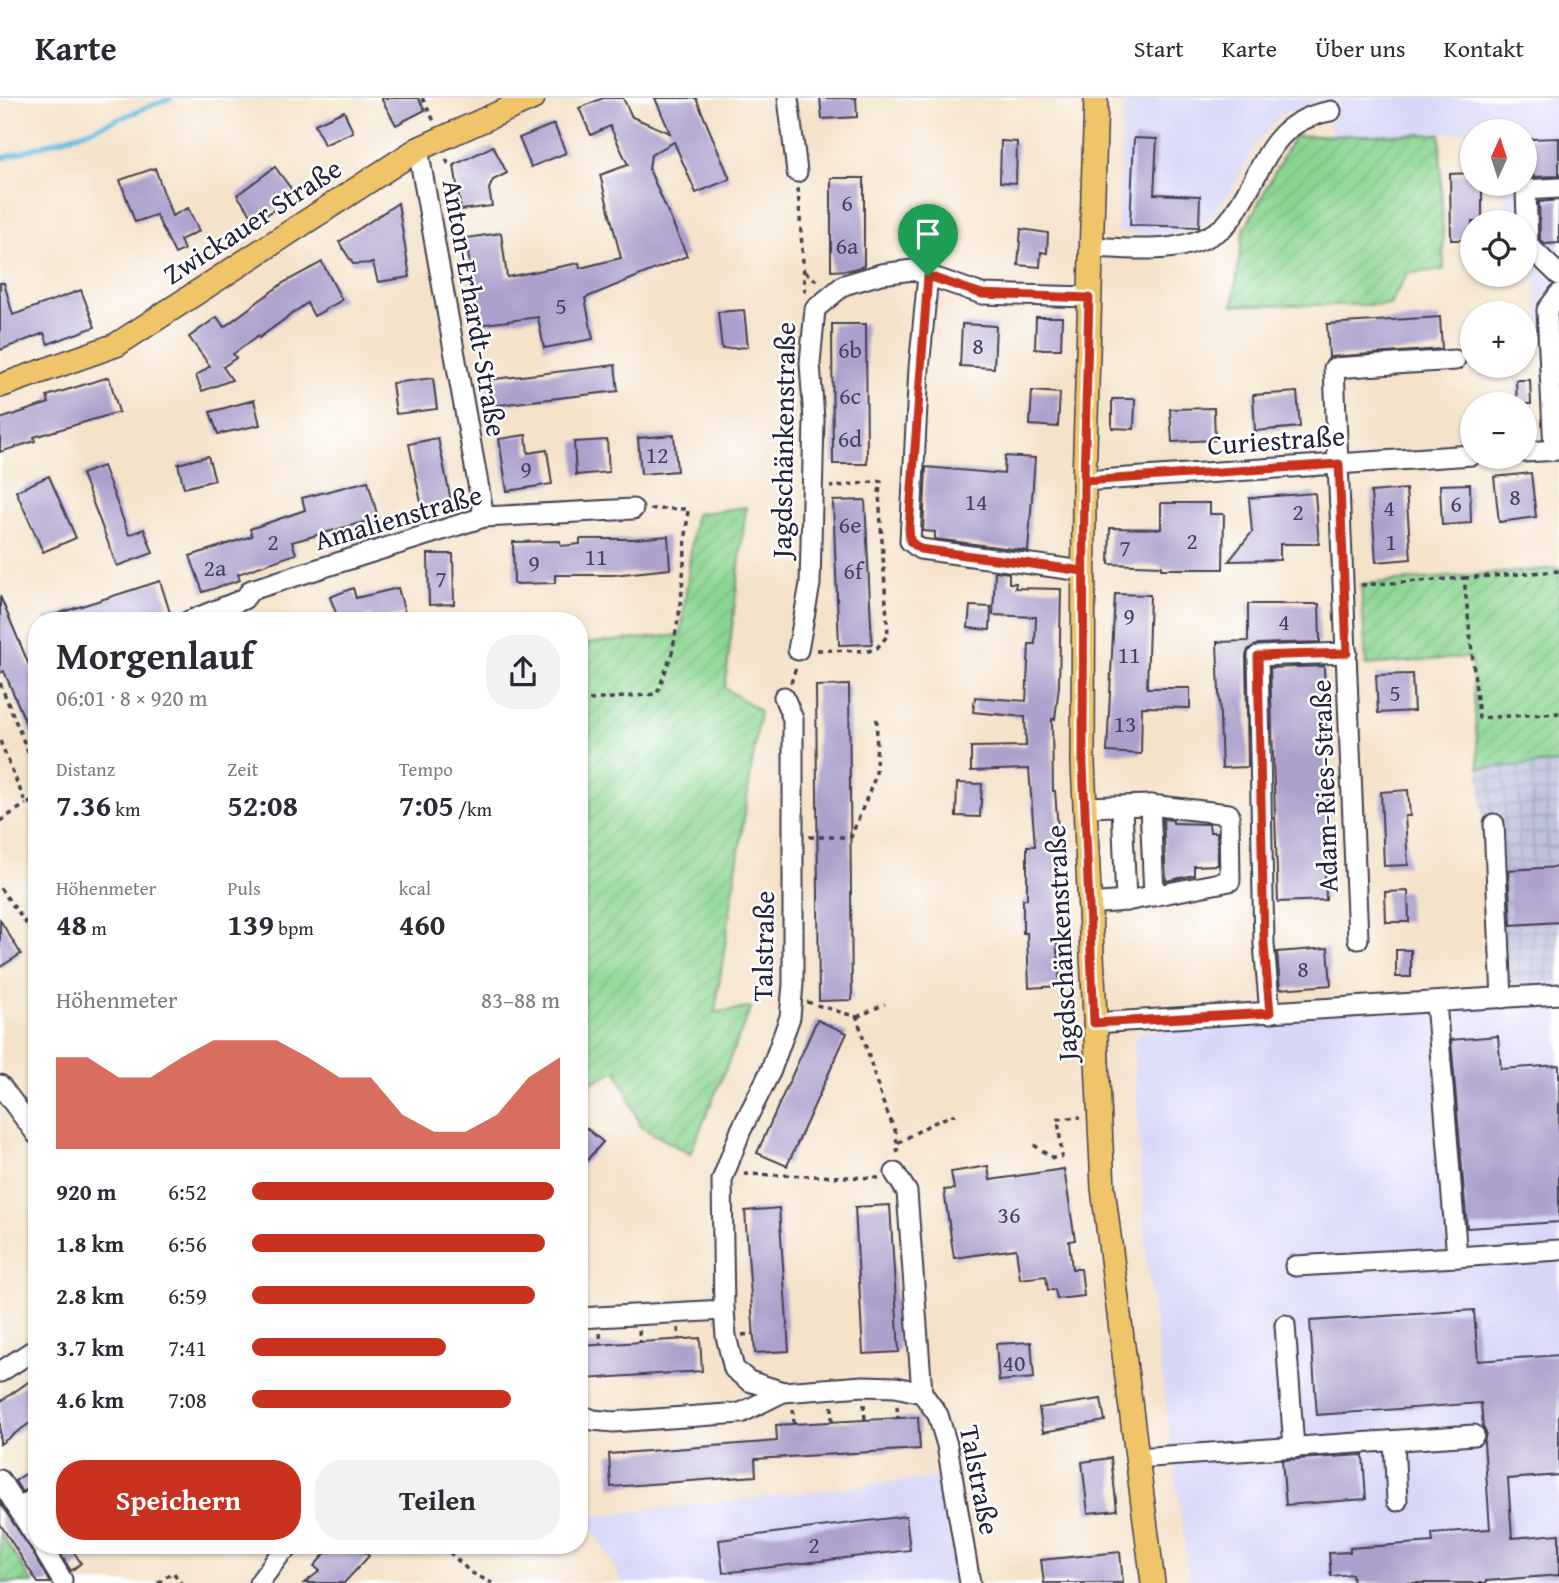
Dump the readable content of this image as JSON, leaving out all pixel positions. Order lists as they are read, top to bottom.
{
  "streets": {
    "main road": ["Zwickauer Straße", "Jagdschänkenstraße"],
    "street": [
      "Anton-Erhardt-Straße",
      "Curiestraße",
      "Amalienstraße",
      "Adam-Ries-Straße",
      "Talstraße"
    ]
  },
  "crossings": [
    ["Zwickauer Straße", "Anton-Erhardt-Straße"],
    ["Anton-Erhardt-Straße", "Amalienstraße"],
    ["Jagdschänkenstraße", "Curiestraße"],
    ["Curiestraße", "Adam-Ries-Straße"]
  ],
  "house_numbers": [
    "6",
    "6a",
    "5",
    "8",
    "6b",
    "6c",
    "6d",
    "12",
    "9",
    "8",
    "14",
    "6",
    "4",
    "2",
    "6e",
    "2",
    "2",
    "1",
    "7",
    "11",
    "9",
    "2a",
    "6f",
    "7",
    "9",
    "4",
    "11",
    "5",
    "13",
    "8",
    "36",
    "40",
    "2"
  ],
  "north": "top",
  "page": {
    "header": "Karte",
    "nav": [
      "Start",
      "Karte",
      "Über uns",
      "Kontakt"
    ],
    "map_buttons": ["+", "−"],
    "heading": ["Morgenlauf", "06:01 · 8 × 920 m"],
    "stats": [
      ["Distanz", "7.36 km"],
      ["Zeit", "52:08"],
      ["Tempo", "7:05 /km"],
      ["Höhenmeter", "48 m"],
      ["Puls", "139 bpm"],
      ["kcal", "460"]
    ],
    "chart": ["Höhenmeter", "83–88 m"],
    "list": [
      {
        "name": "920 m",
        "note": "6:52"
      },
      {
        "name": "1.8 km",
        "note": "6:56"
      },
      {
        "name": "2.8 km",
        "note": "6:59"
      },
      {
        "name": "3.7 km",
        "note": "7:41"
      },
      {
        "name": "4.6 km",
        "note": "7:08"
      }
    ],
    "buttons": ["Speichern", "Teilen"]
  }
}
